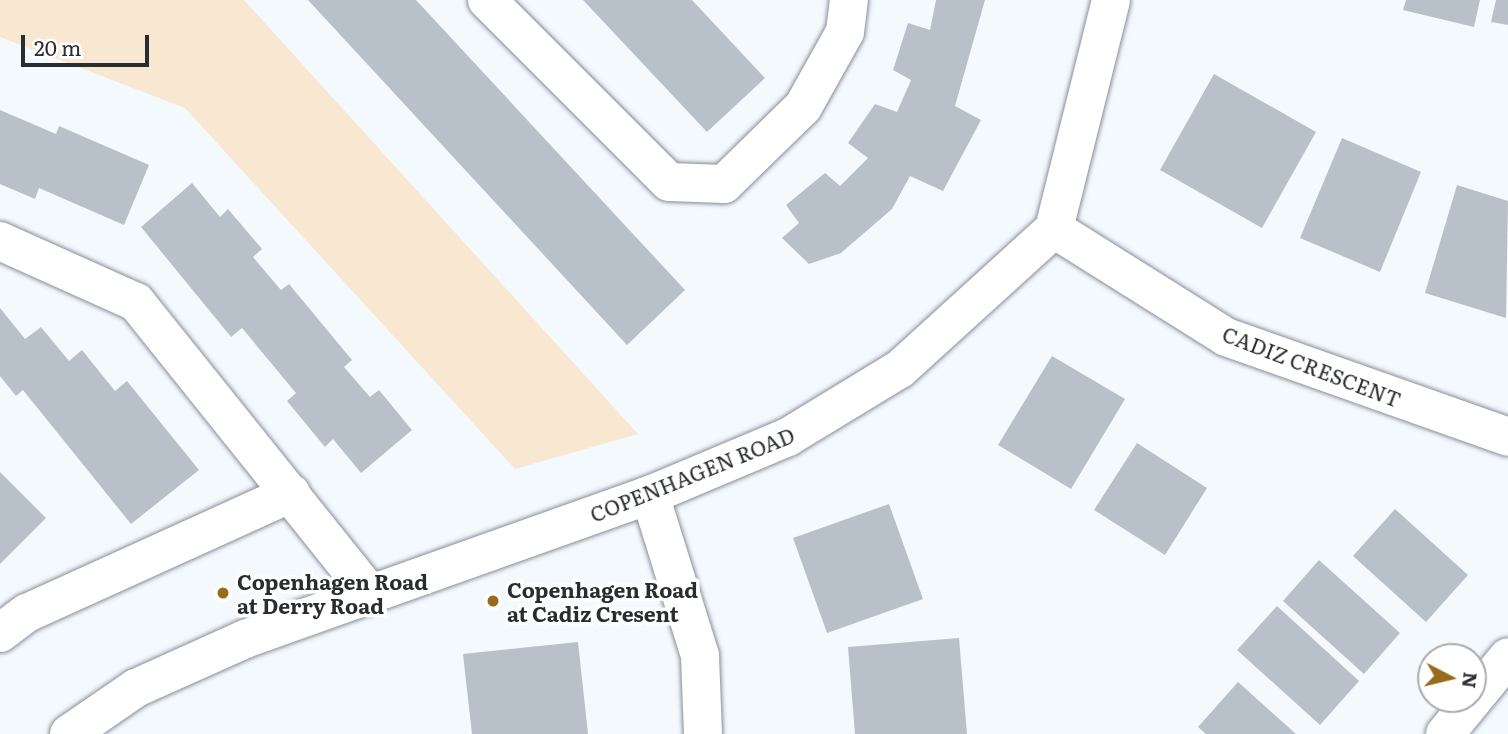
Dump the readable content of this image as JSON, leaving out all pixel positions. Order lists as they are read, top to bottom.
{
  "streets": {
    "street": ["CADIZ CRESCENT", "COPENHAGEN ROAD"]
  },
  "crossings": [
    ["CADIZ CRESCENT", "COPENHAGEN ROAD"]
  ],
  "places": ["Copenhagen Road at Derry Road", "Copenhagen Road at Cadiz Cresent"],
  "scale_bar": "20 m",
  "north": "right"
}
